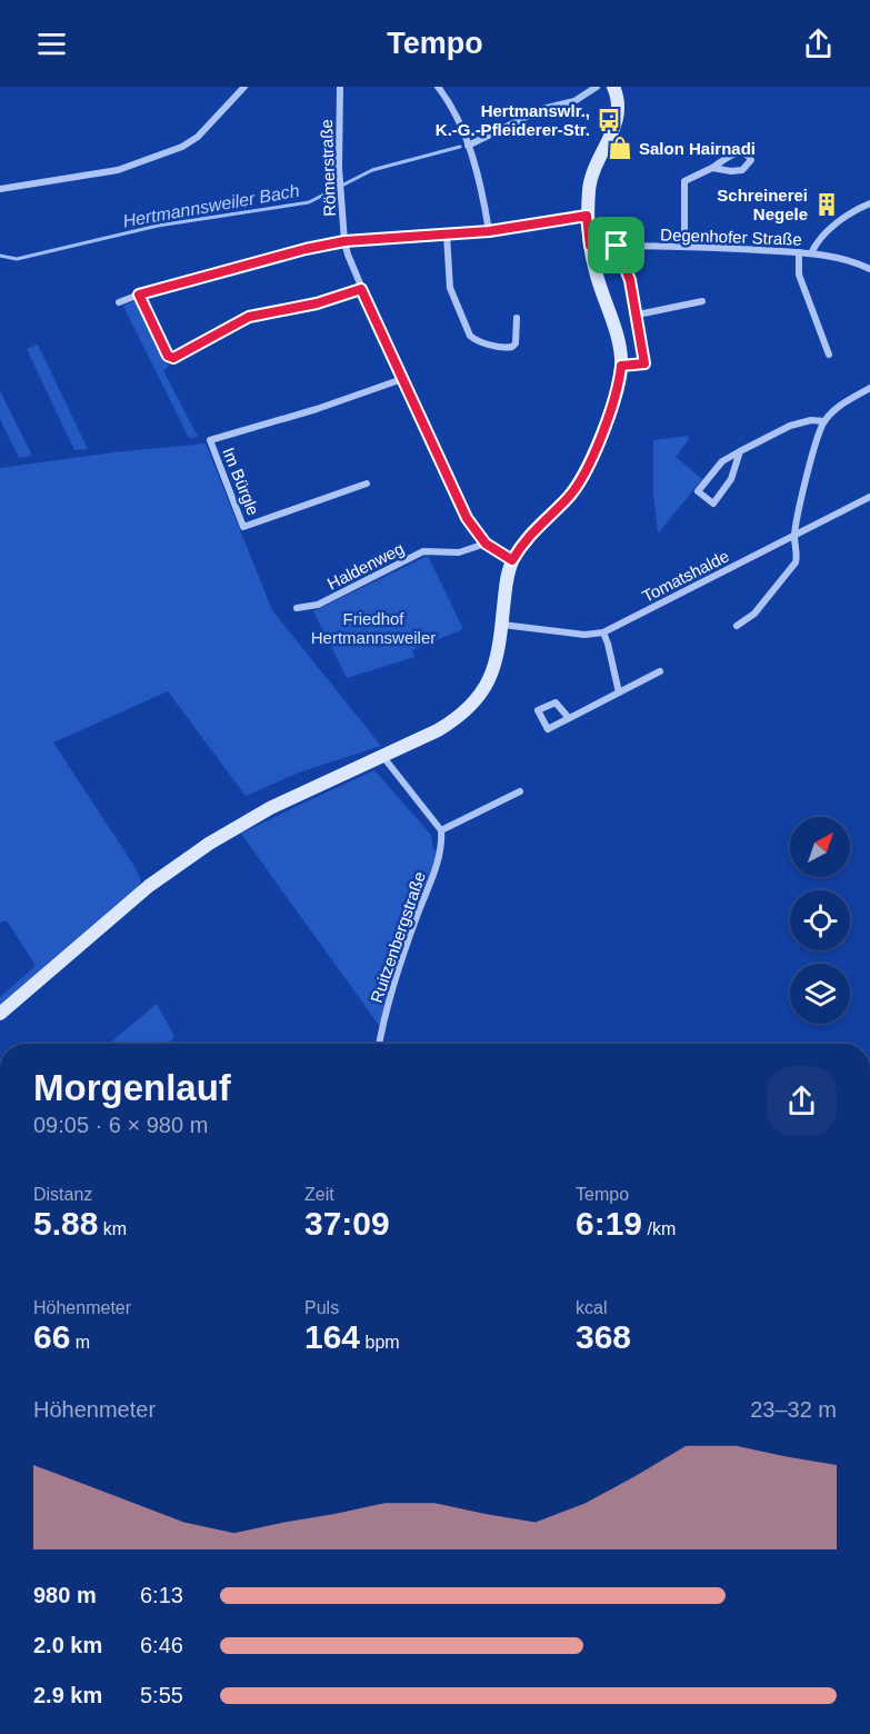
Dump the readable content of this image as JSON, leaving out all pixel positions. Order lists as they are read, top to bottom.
{
  "streets": {
    "street": [
      "Römerstraße",
      "Degenhofer Straße",
      "Im Bürgle",
      "Haldenweg",
      "Tomatshalde",
      "Ruitzenbergstraße"
    ]
  },
  "crossings": [
    ["Römerstraße", "Im Bürgle"],
    ["Römerstraße", "Haldenweg"]
  ],
  "water": ["Hertmannsweiler Bach"],
  "parks": ["Friedhof Hertmannsweiler"],
  "places": {
    "bus stop": ["Hertmanswlr., K.-G.-Pfleiderer-Str."],
    "shop": ["Salon Hairnadi"],
    "building": ["Schreinerei Negele"]
  },
  "north": "top right",
  "page": {
    "header": "Tempo",
    "heading": ["Morgenlauf", "09:05 · 6 × 980 m"],
    "stats": [
      ["Distanz", "5.88 km"],
      ["Zeit", "37:09"],
      ["Tempo", "6:19 /km"],
      ["Höhenmeter", "66 m"],
      ["Puls", "164 bpm"],
      ["kcal", "368"]
    ],
    "chart": ["Höhenmeter", "23–32 m"],
    "list": [
      {
        "name": "980 m",
        "note": "6:13"
      },
      {
        "name": "2.0 km",
        "note": "6:46"
      },
      {
        "name": "2.9 km",
        "note": "5:55"
      }
    ]
  }
}
